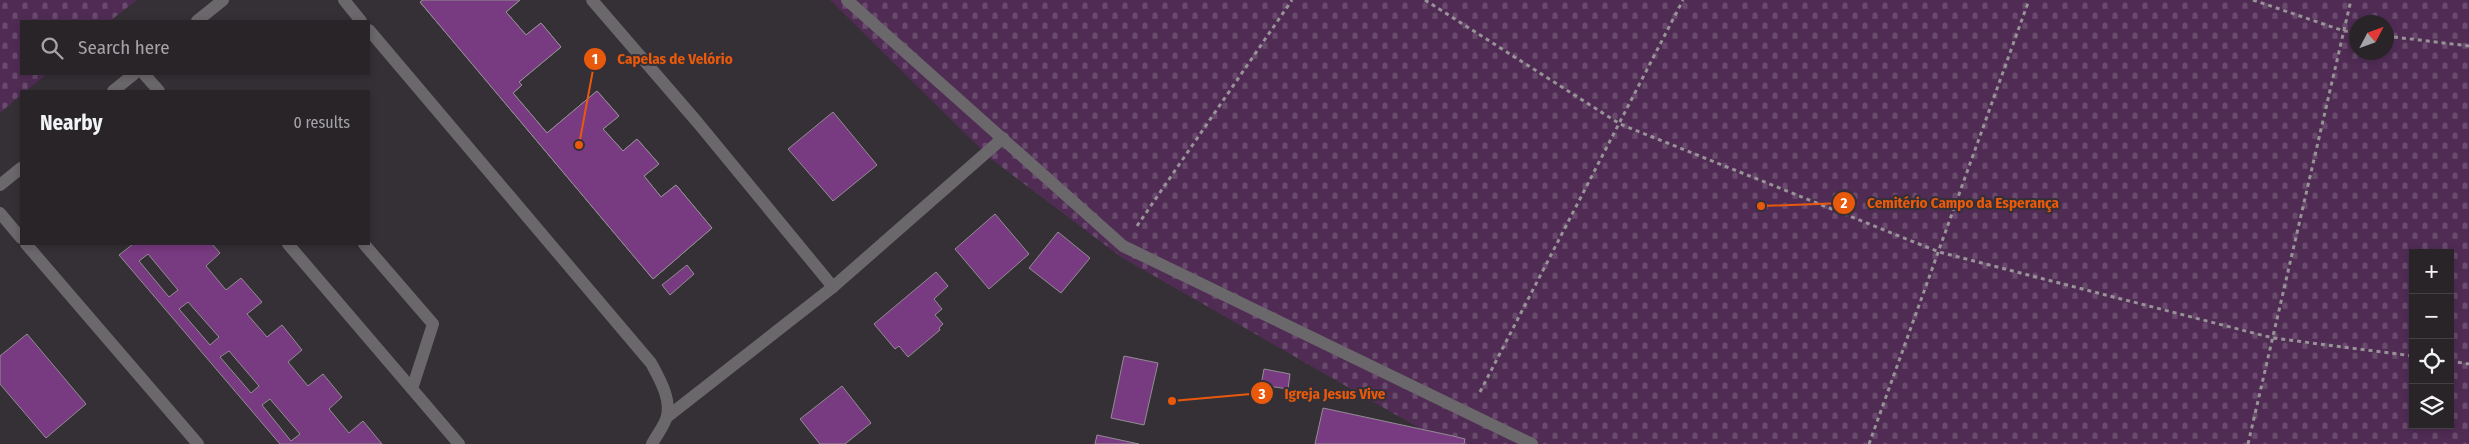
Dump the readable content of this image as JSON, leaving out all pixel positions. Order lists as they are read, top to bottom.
{
  "places": ["Capelas de Velório", "Cemitério Campo da Esperança", "Igreja Jesus Vive"],
  "north": "top right",
  "page": {
    "search": "Search here",
    "heading": ["Nearby", "0 results"],
    "map_buttons": ["+", "−"]
  }
}
